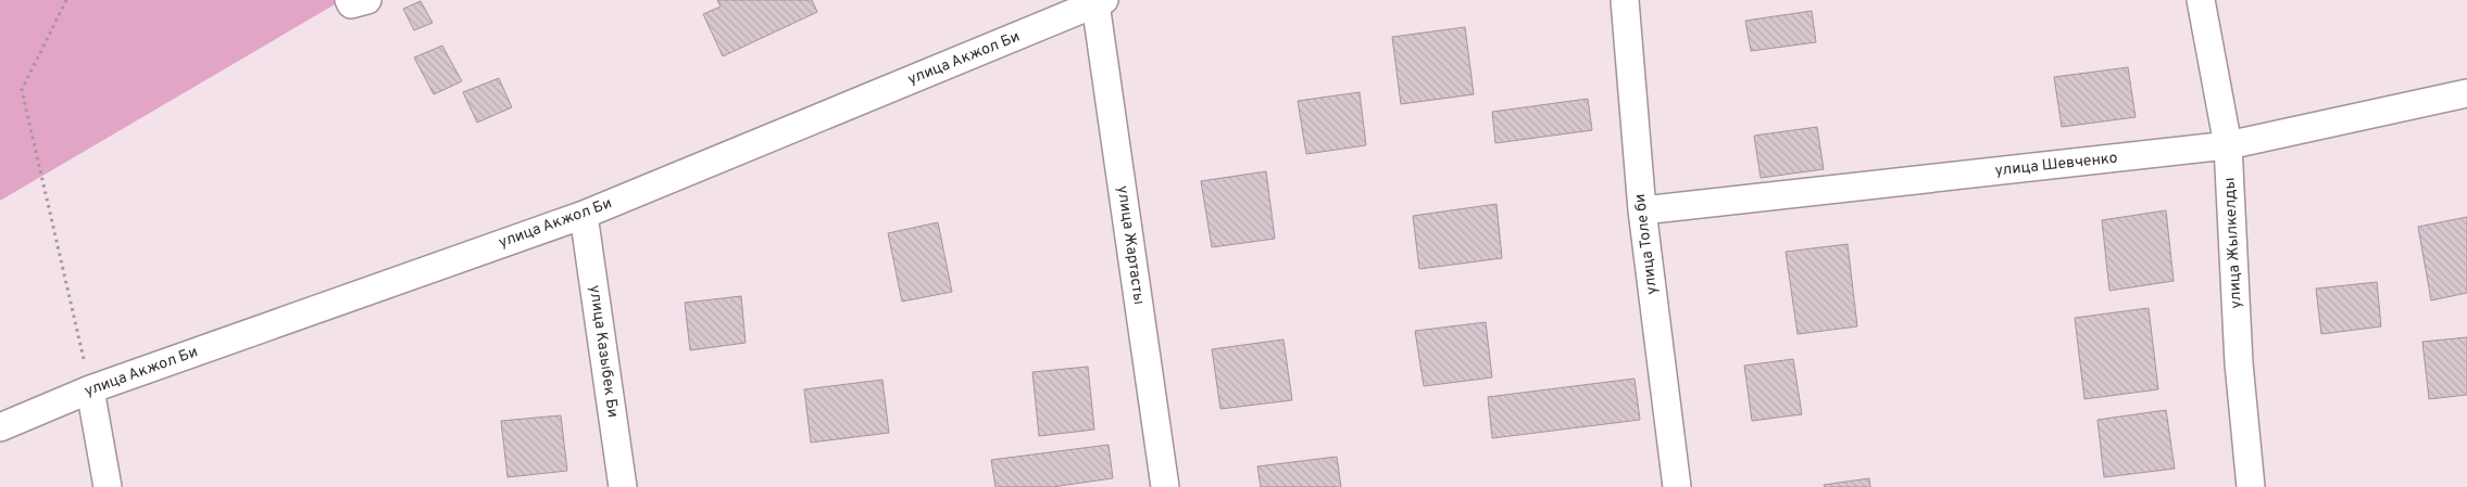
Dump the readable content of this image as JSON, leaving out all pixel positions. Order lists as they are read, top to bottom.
{
  "streets": {
    "street": [
      "улица Акжол Би",
      "улица Шевченко",
      "улица Жылкелды",
      "улица Толе би",
      "улица Жартасты",
      "улица Казыбек Би"
    ]
  },
  "crossings": [
    ["улица Акжол Би", "улица Жартасты"],
    ["улица Акжол Би", "улица Казыбек Би"],
    ["улица Шевченко", "улица Жылкелды"],
    ["улица Шевченко", "улица Толе би"]
  ]
}
